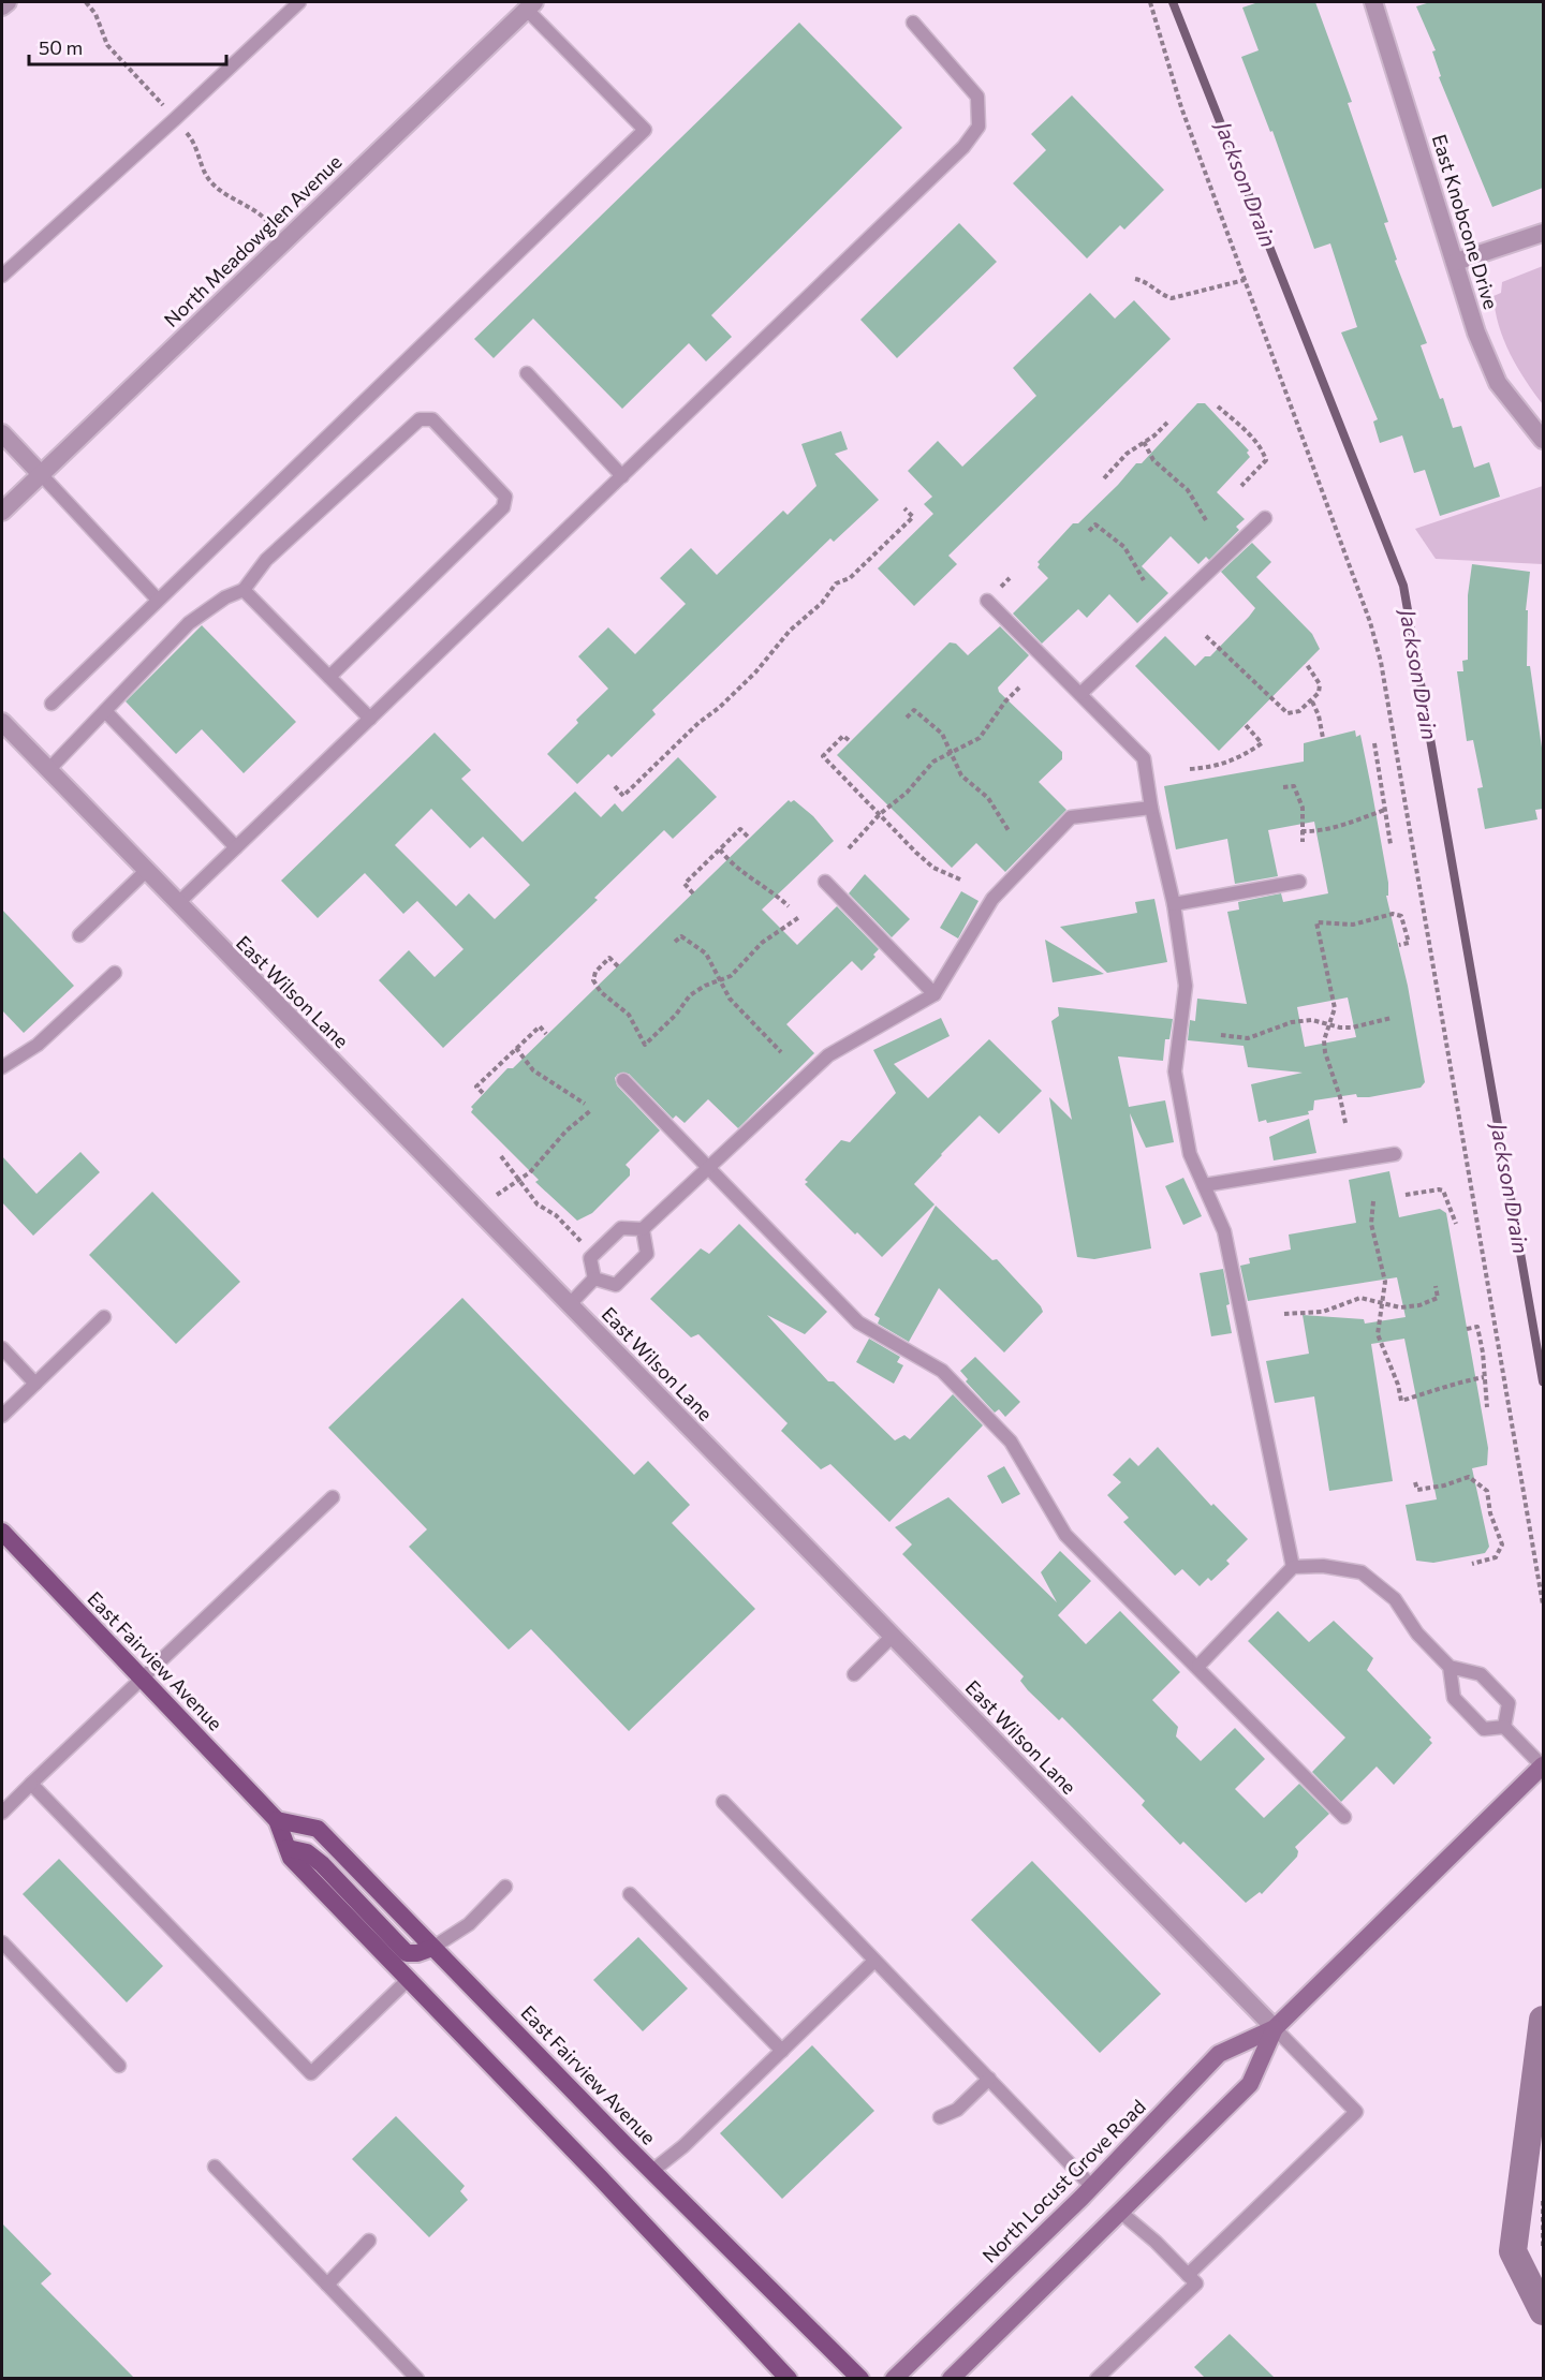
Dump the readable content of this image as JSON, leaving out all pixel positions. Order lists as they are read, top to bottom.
{
  "streets": {
    "main road": ["East Fairview Avenue", "North Locust Grove Road"],
    "street": ["East Knobcone Drive", "North Meadowglen Avenue", "East Wilson Lane"]
  },
  "crossings": [
    ["East Wilson Lane", "North Locust Grove Road"]
  ],
  "water": ["Jackson Drain"],
  "scale_bar": "50 m"
}
